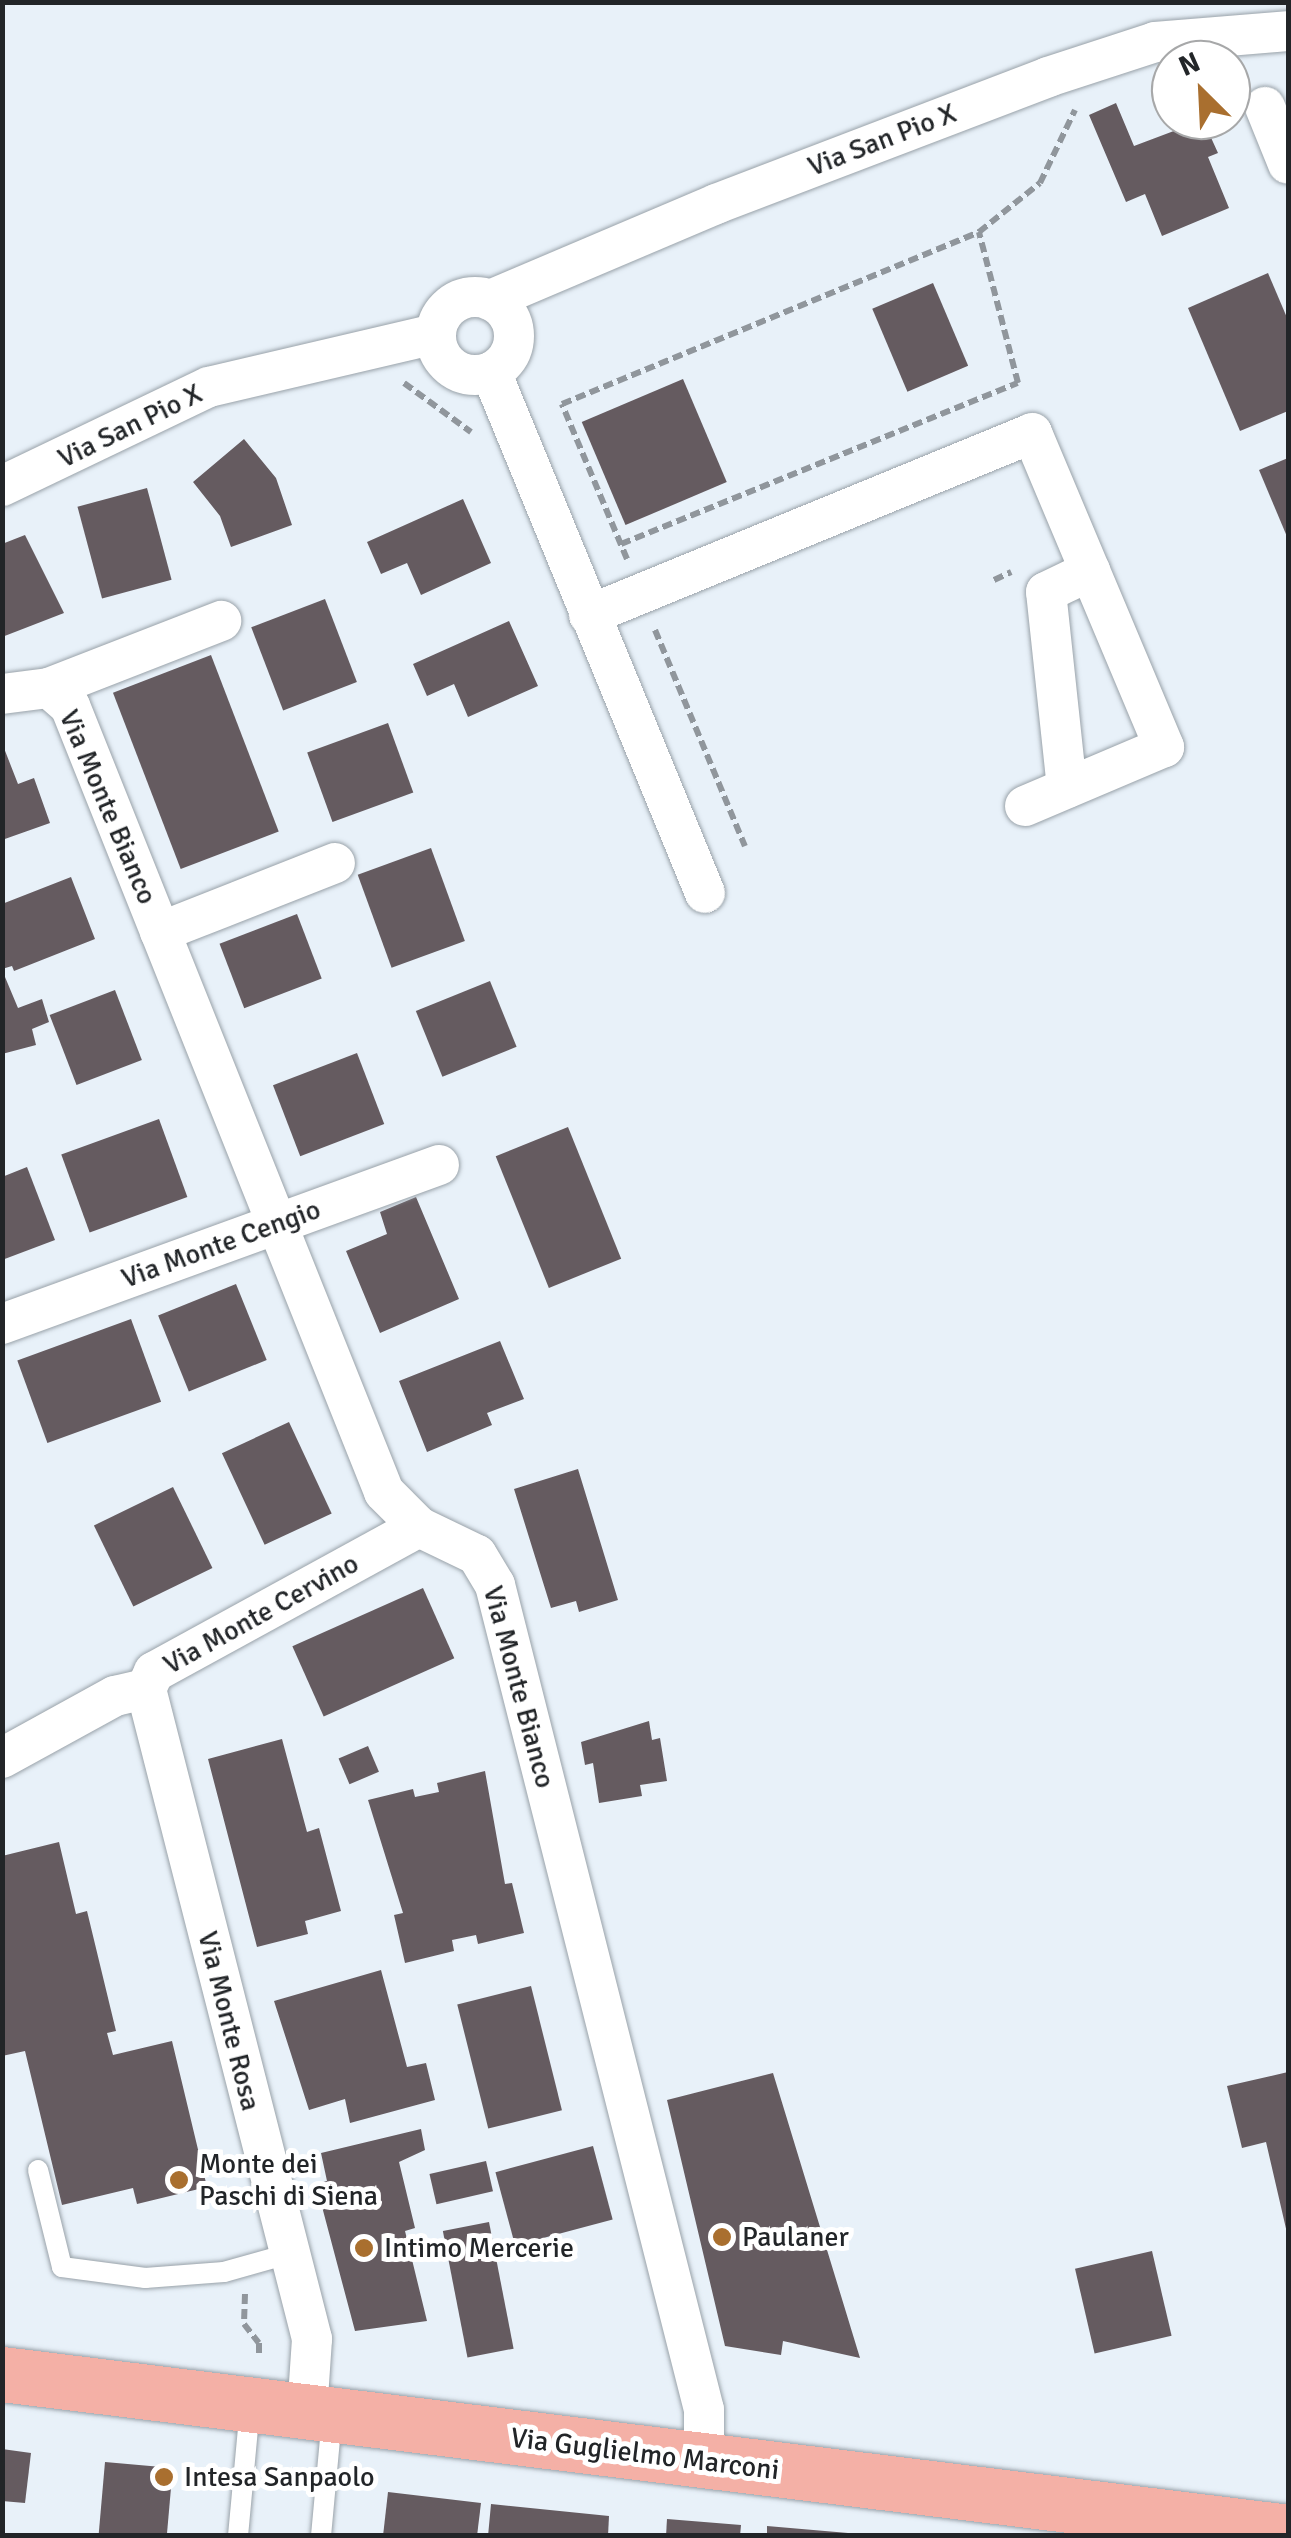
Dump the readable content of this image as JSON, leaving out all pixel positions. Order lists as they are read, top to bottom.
{
  "streets": {
    "main road": ["Via Guglielmo Marconi"],
    "street": [
      "Via San Pio X",
      "Via Monte Bianco",
      "Via Monte Cengio",
      "Via Monte Cervino",
      "Via Monte Rosa"
    ]
  },
  "crossings": [
    ["Via Monte Bianco", "Via Monte Cengio"],
    ["Via Monte Bianco", "Via Monte Cervino"],
    ["Via Monte Bianco", "Via Guglielmo Marconi"],
    ["Via Monte Cervino", "Via Monte Rosa"],
    ["Via Monte Rosa", "Via Guglielmo Marconi"]
  ],
  "places": [
    "Monte dei Paschi di Siena",
    "Paulaner",
    "Intimo Mercerie",
    "Intesa Sanpaolo"
  ],
  "north": "top left"
}
